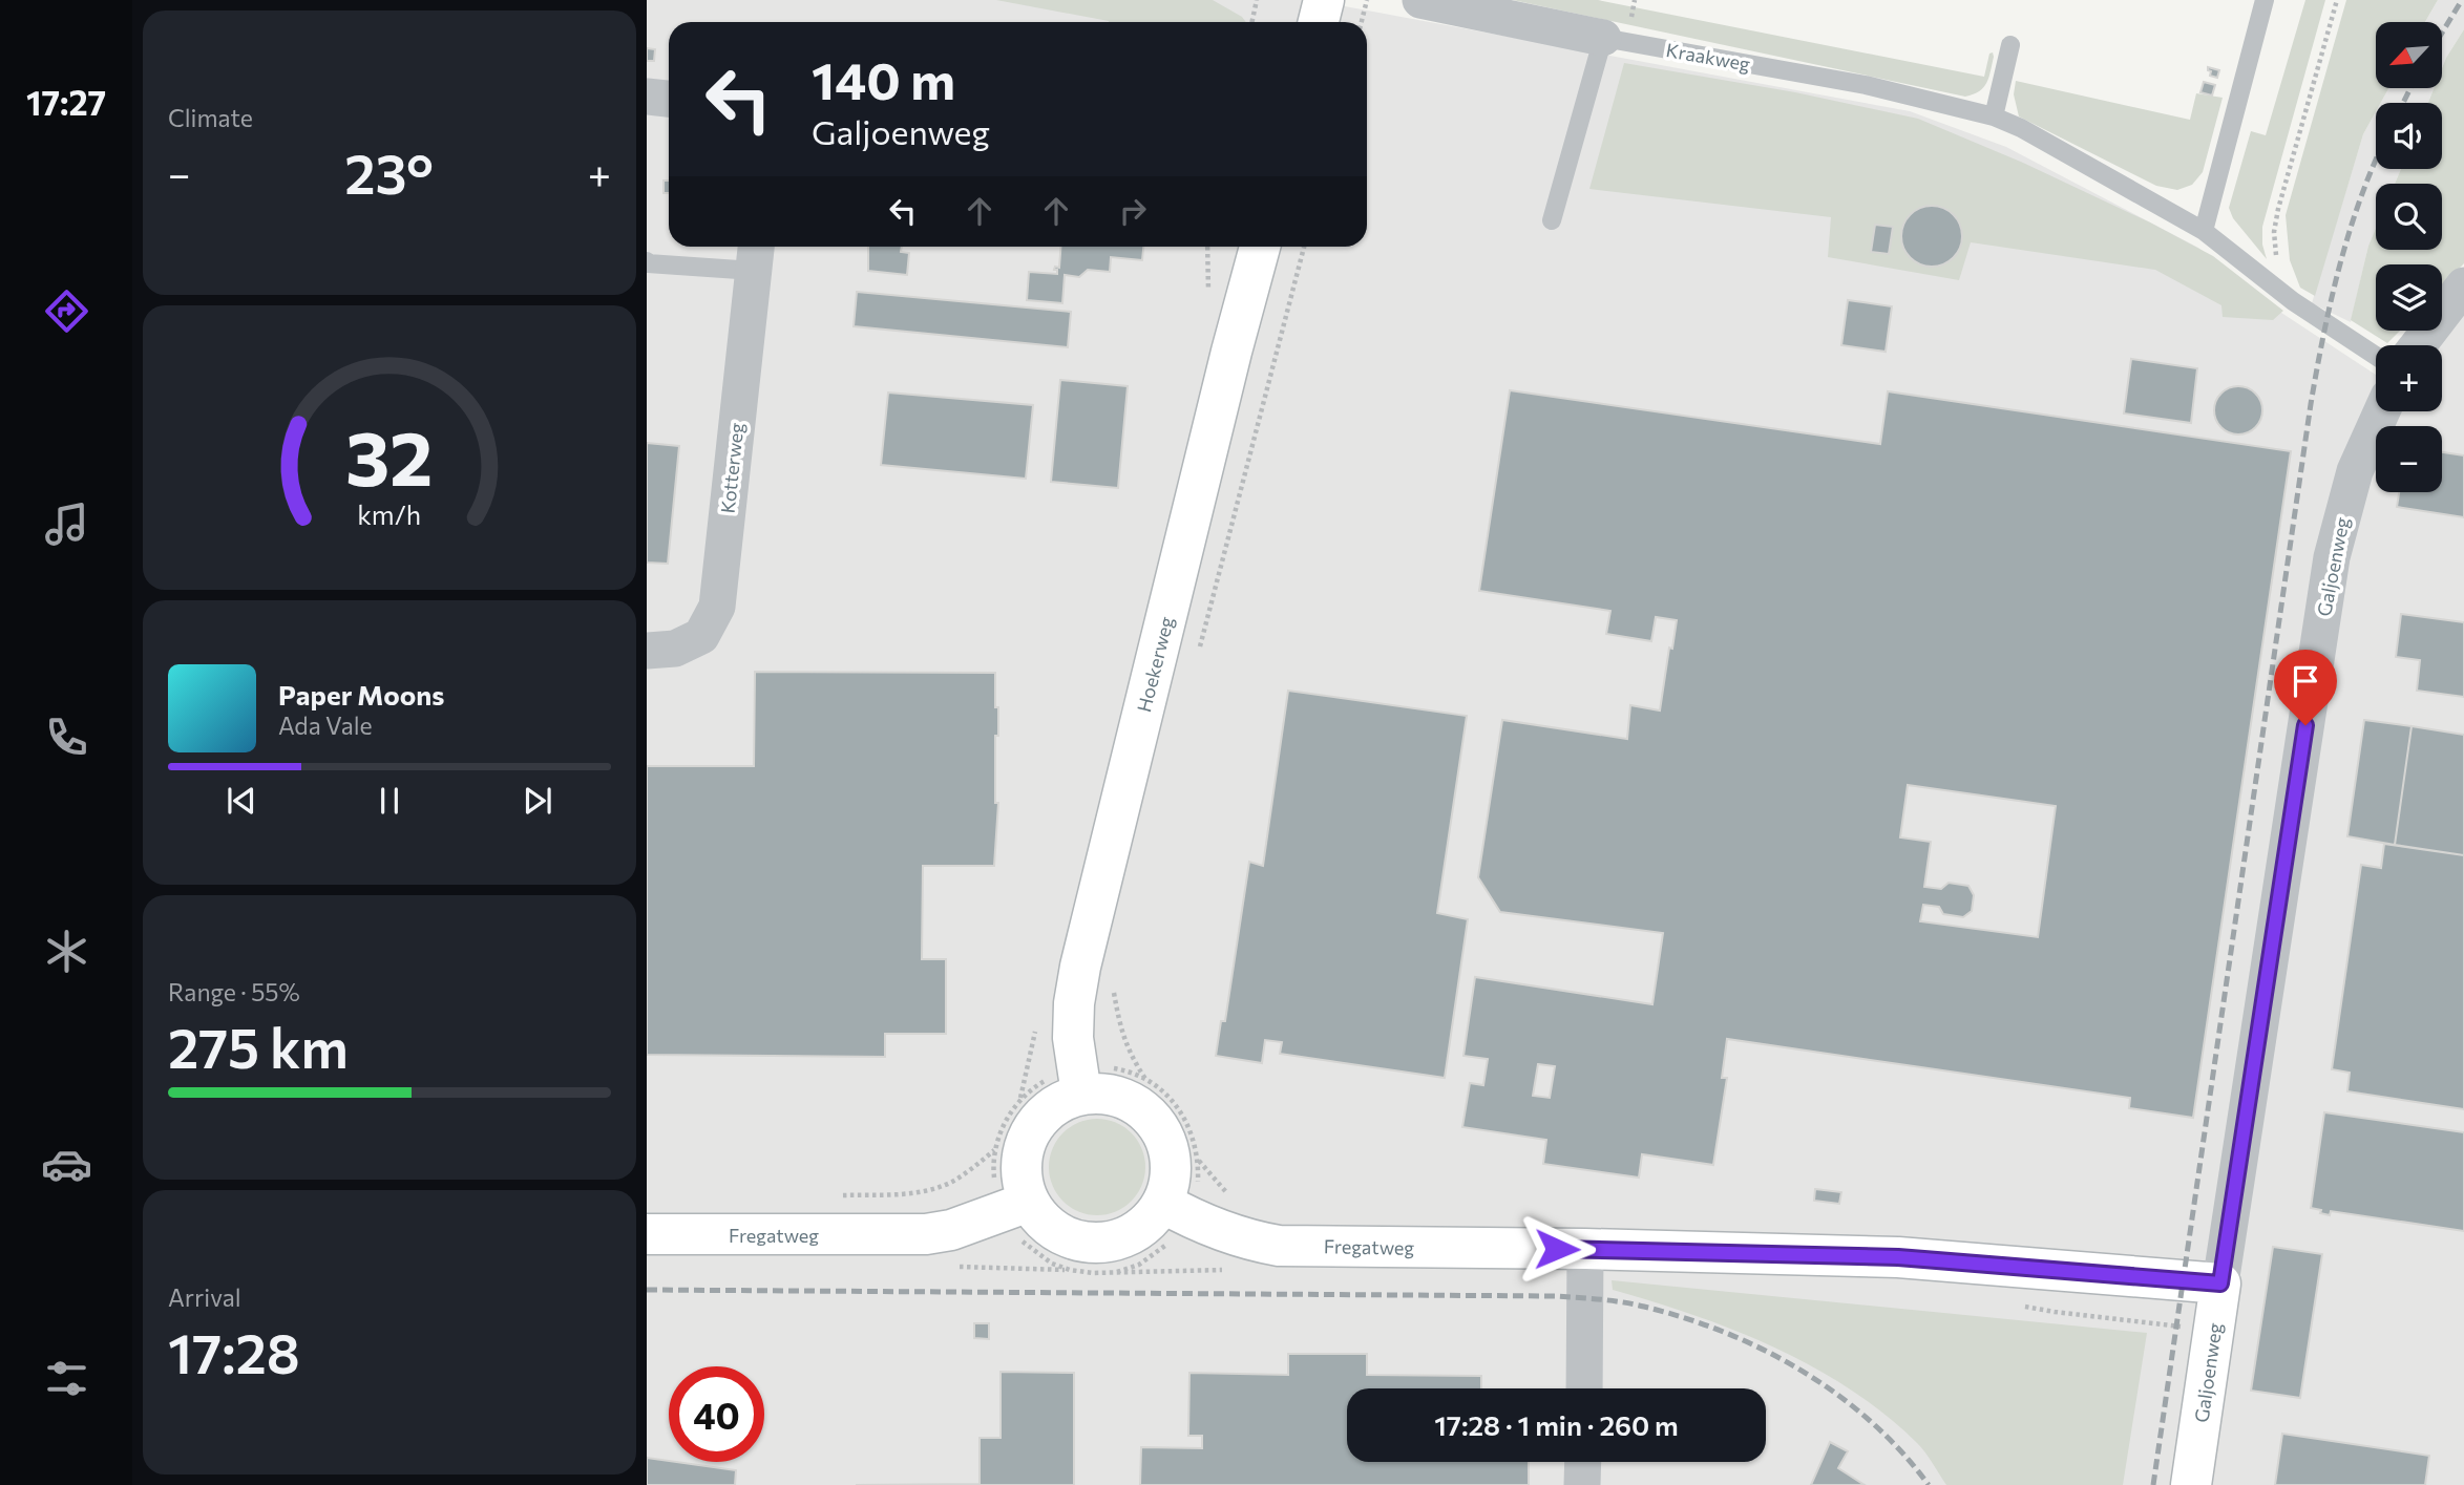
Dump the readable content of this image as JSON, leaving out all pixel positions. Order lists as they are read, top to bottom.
{
  "streets": {
    "street": [
      "Kraakweg",
      "Kotterweg",
      "Galjoenweg",
      "Hoekerweg",
      "Fregatweg"
    ]
  },
  "crossings": [
    ["Galjoenweg", "Fregatweg"],
    ["Hoekerweg", "Fregatweg"]
  ],
  "north": "bottom left",
  "page": {
    "tabs": "17:27",
    "tile": [
      "Climate",
      ["Range · 55%", "275 km"],
      ["Arrival", "17:28"]
    ],
    "map_buttons": ["+", "−"],
    "turn": ["140 m", "Galjoenweg"],
    "heat": ["−", "23°", "+"],
    "song": ["Paper Moons", "Ada Vale"],
    "limit": "40",
    "trip": "17:28 · 1 min · 260 m",
    "gauge": ["32", "km/h"]
  }
}
